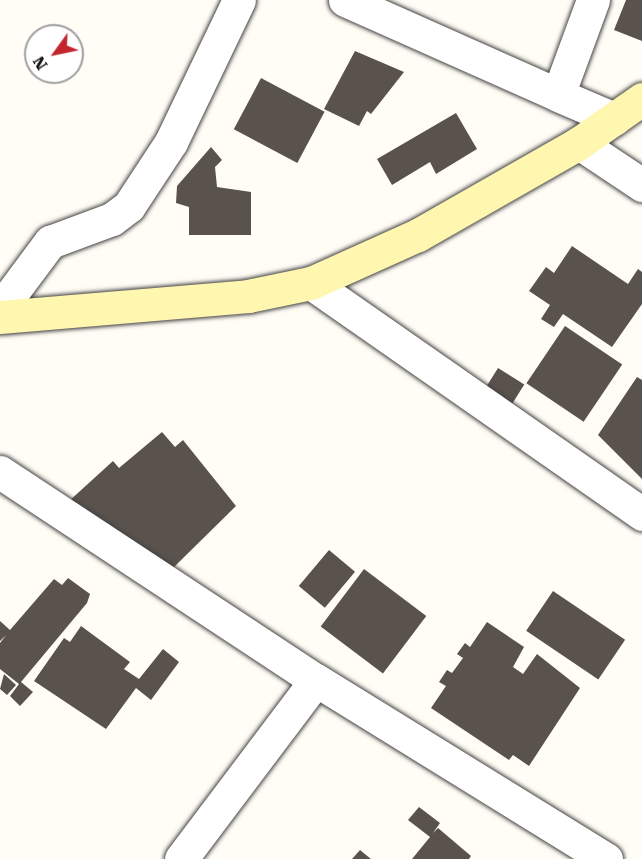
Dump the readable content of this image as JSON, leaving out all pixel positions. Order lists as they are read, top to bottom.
{
  "north": "bottom left"
}
